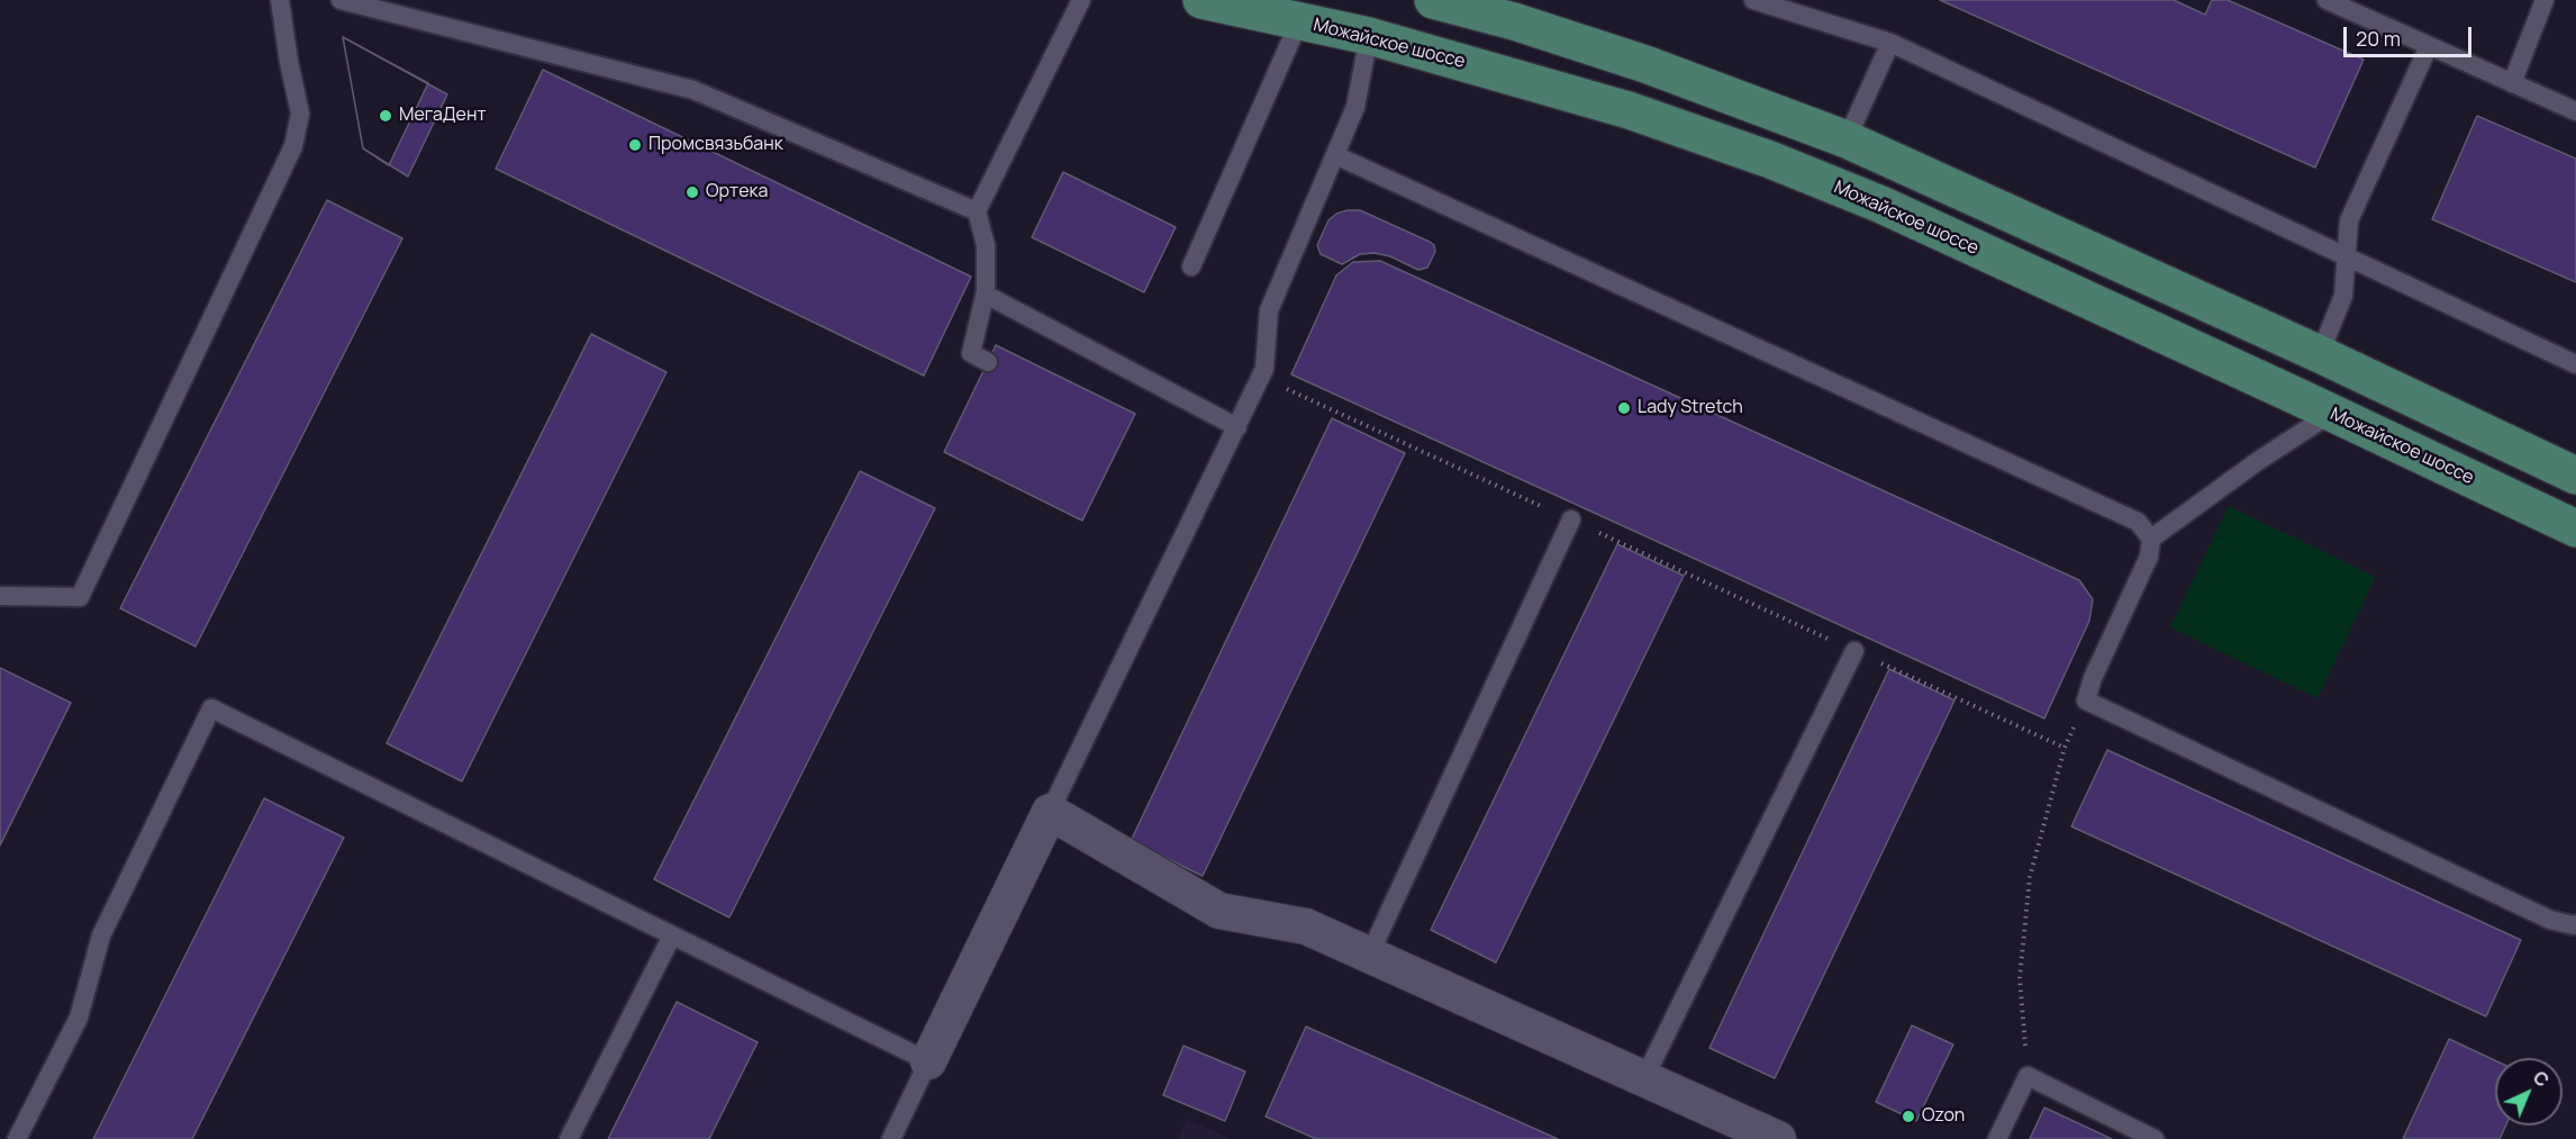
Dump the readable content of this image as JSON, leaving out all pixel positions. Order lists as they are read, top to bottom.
{
  "streets": {
    "main road": ["Можайское шоссе"]
  },
  "places": [
    "МегаДент",
    "Промсвязьбанк",
    "Ортека",
    "Lady Stretch",
    "Ozon"
  ],
  "scale_bar": "20 m",
  "north": "top right"
}
